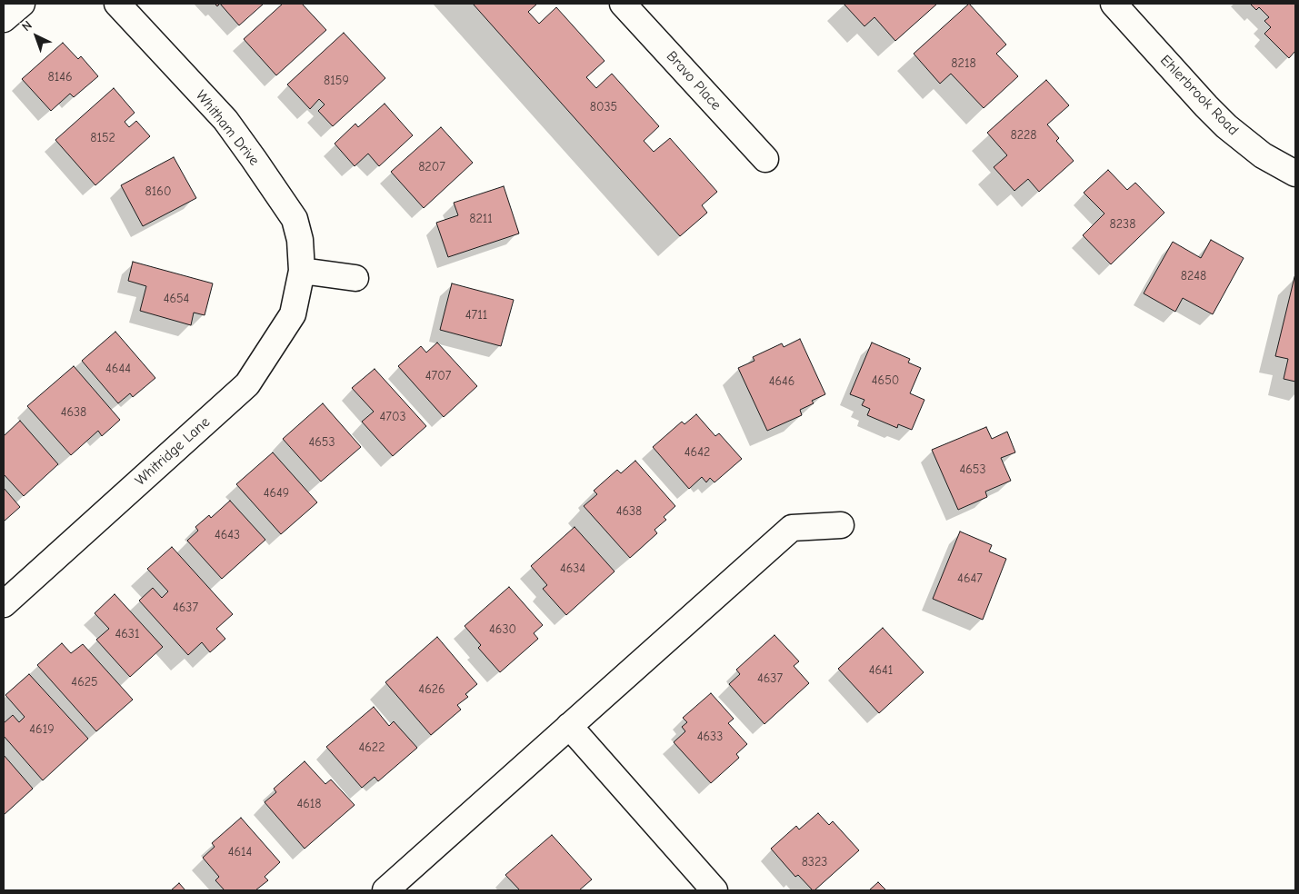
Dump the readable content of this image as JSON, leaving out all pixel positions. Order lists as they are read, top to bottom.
{
  "streets": {
    "street": [
      "Bravo Place",
      "Ehlerbrook Road",
      "Whitham Drive",
      "Whitridge Lane"
    ]
  },
  "crossings": [
    ["Whitham Drive", "Whitridge Lane"]
  ],
  "house_numbers": [
    "8218",
    "8146",
    "8159",
    "8035",
    "8228",
    "8152",
    "8207",
    "8160",
    "8211",
    "8238",
    "8248",
    "4654",
    "4711",
    "4644",
    "4707",
    "4650",
    "4646",
    "4638",
    "4703",
    "4653",
    "4642",
    "4653",
    "4649",
    "4638",
    "4643",
    "4634",
    "4647",
    "4637",
    "4630",
    "4631",
    "4641",
    "4637",
    "4625",
    "4626",
    "4619",
    "4633",
    "4622",
    "4618",
    "4614",
    "8323"
  ],
  "north": "top left"
}
